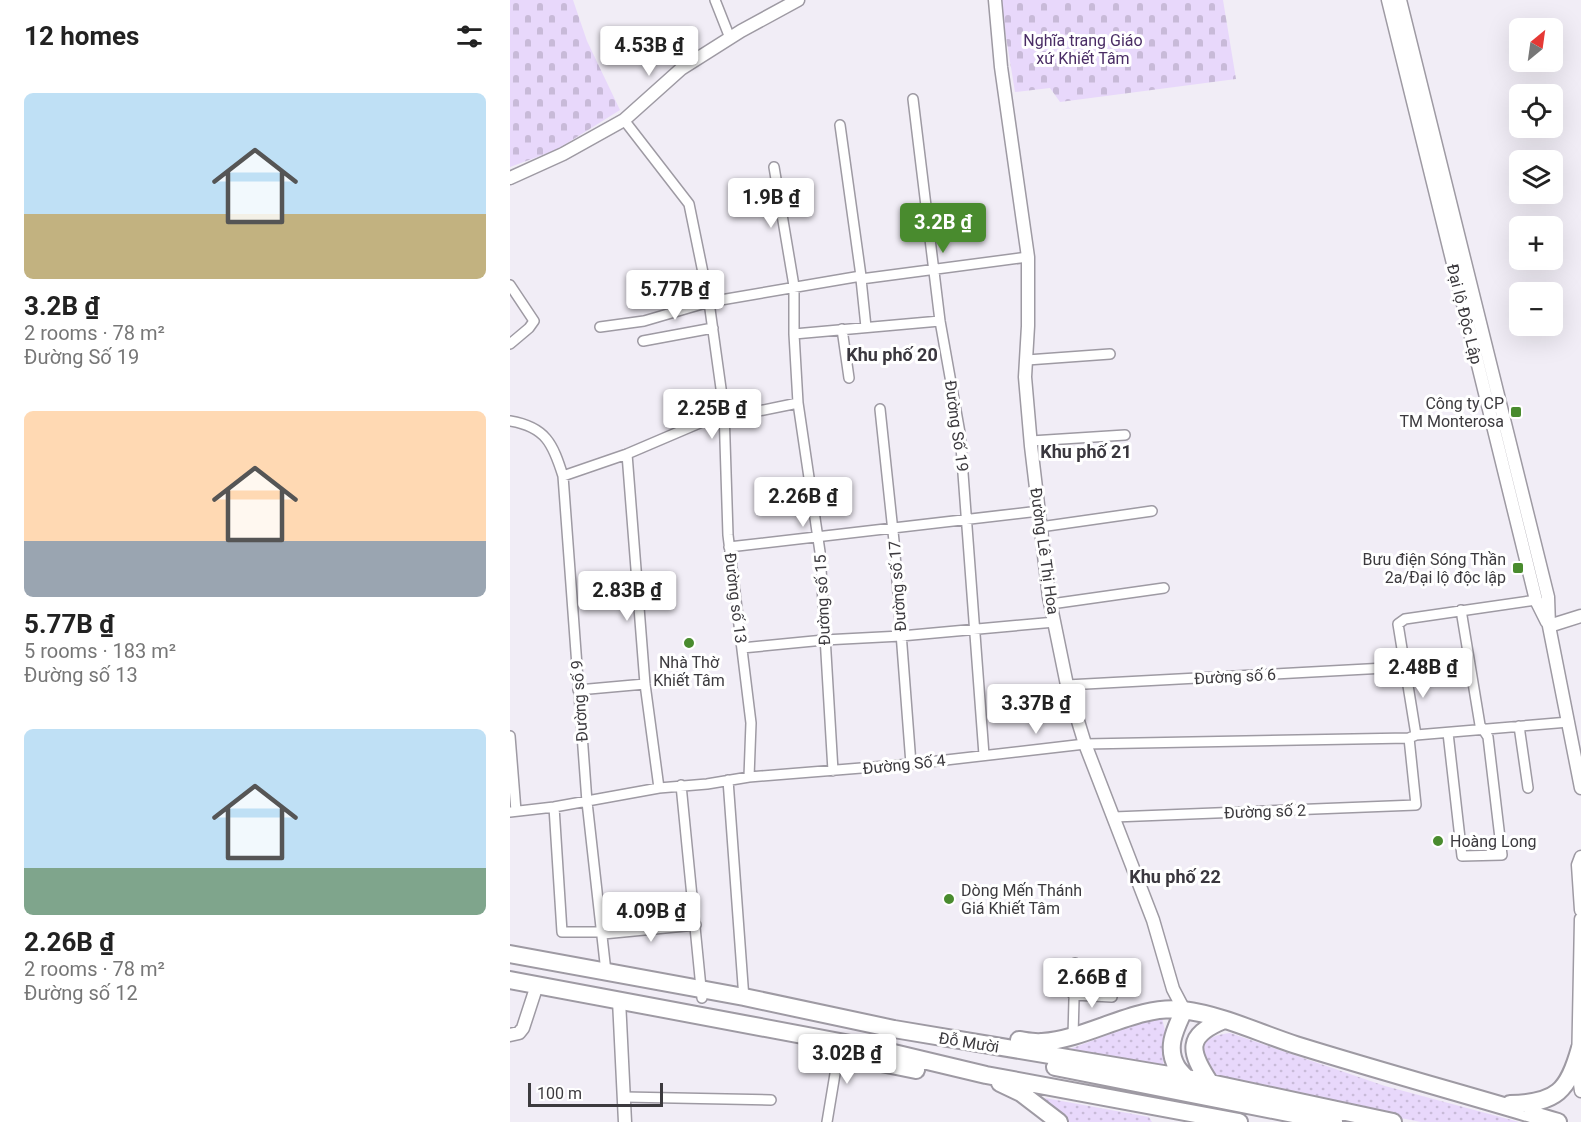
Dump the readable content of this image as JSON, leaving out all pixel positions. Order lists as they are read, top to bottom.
{
  "streets": {
    "highway": ["Đỗ Mười"],
    "main road": ["Đại lộ Độc Lập", "Đường Lê Thị Hoa"],
    "street": [
      "Đường Số 19",
      "Đường số 17",
      "Đường số 13",
      "Đường số 15",
      "Đường số 6",
      "Đường số 9",
      "Đường Số 4",
      "Đường số 2"
    ]
  },
  "crossings": [
    ["Đại lộ Độc Lập", "Đường Số 4"],
    ["Đường Số 19", "Đường Số 4"],
    ["Đường Lê Thị Hoa", "Đường số 6"],
    ["Đường Lê Thị Hoa", "Đường Số 4"],
    ["Đường Lê Thị Hoa", "Đường số 2"],
    ["Đường số 17", "Đường Số 4"],
    ["Đường số 13", "Đường Số 4"],
    ["Đường số 15", "Đường Số 4"],
    ["Đường số 9", "Đường Số 4"],
    ["Đường số 9", "Đỗ Mười"],
    ["Đường Số 4", "Đường số 2"]
  ],
  "districts": ["Khu phố 20", "Khu phố 21", "Khu phố 22"],
  "parks": ["Nghĩa trang Giáo xứ Khiết Tâm"],
  "places": {
    "transit": ["Công ty CP TM Monterosa", "Bưu điện Sóng Thần 2a/Đại lộ độc lập"],
    "other": ["Nhà Thờ Khiết Tâm", "Hoàng Long", "Dòng Mến Thánh Giá Khiết Tâm"]
  },
  "scale_bar": "100 m",
  "north": "top right",
  "page": {
    "heading": "12 homes",
    "map_buttons": ["+", "−"],
    "price": [
      "4.53B ₫",
      "1.9B ₫",
      "3.2B ₫",
      "5.77B ₫",
      "2.25B ₫",
      "2.26B ₫",
      "2.83B ₫",
      "2.48B ₫",
      "3.37B ₫",
      "4.09B ₫",
      "2.66B ₫",
      "3.02B ₫"
    ],
    "list": [
      {
        "name": "3.2B ₫",
        "note": "2 rooms · 78 m² · Đường Số 19"
      },
      {
        "name": "5.77B ₫",
        "note": "5 rooms · 183 m² · Đường số 13"
      },
      {
        "name": "2.26B ₫",
        "note": "2 rooms · 78 m² · Đường số 12"
      }
    ],
    "scale": "100 m"
  }
}
